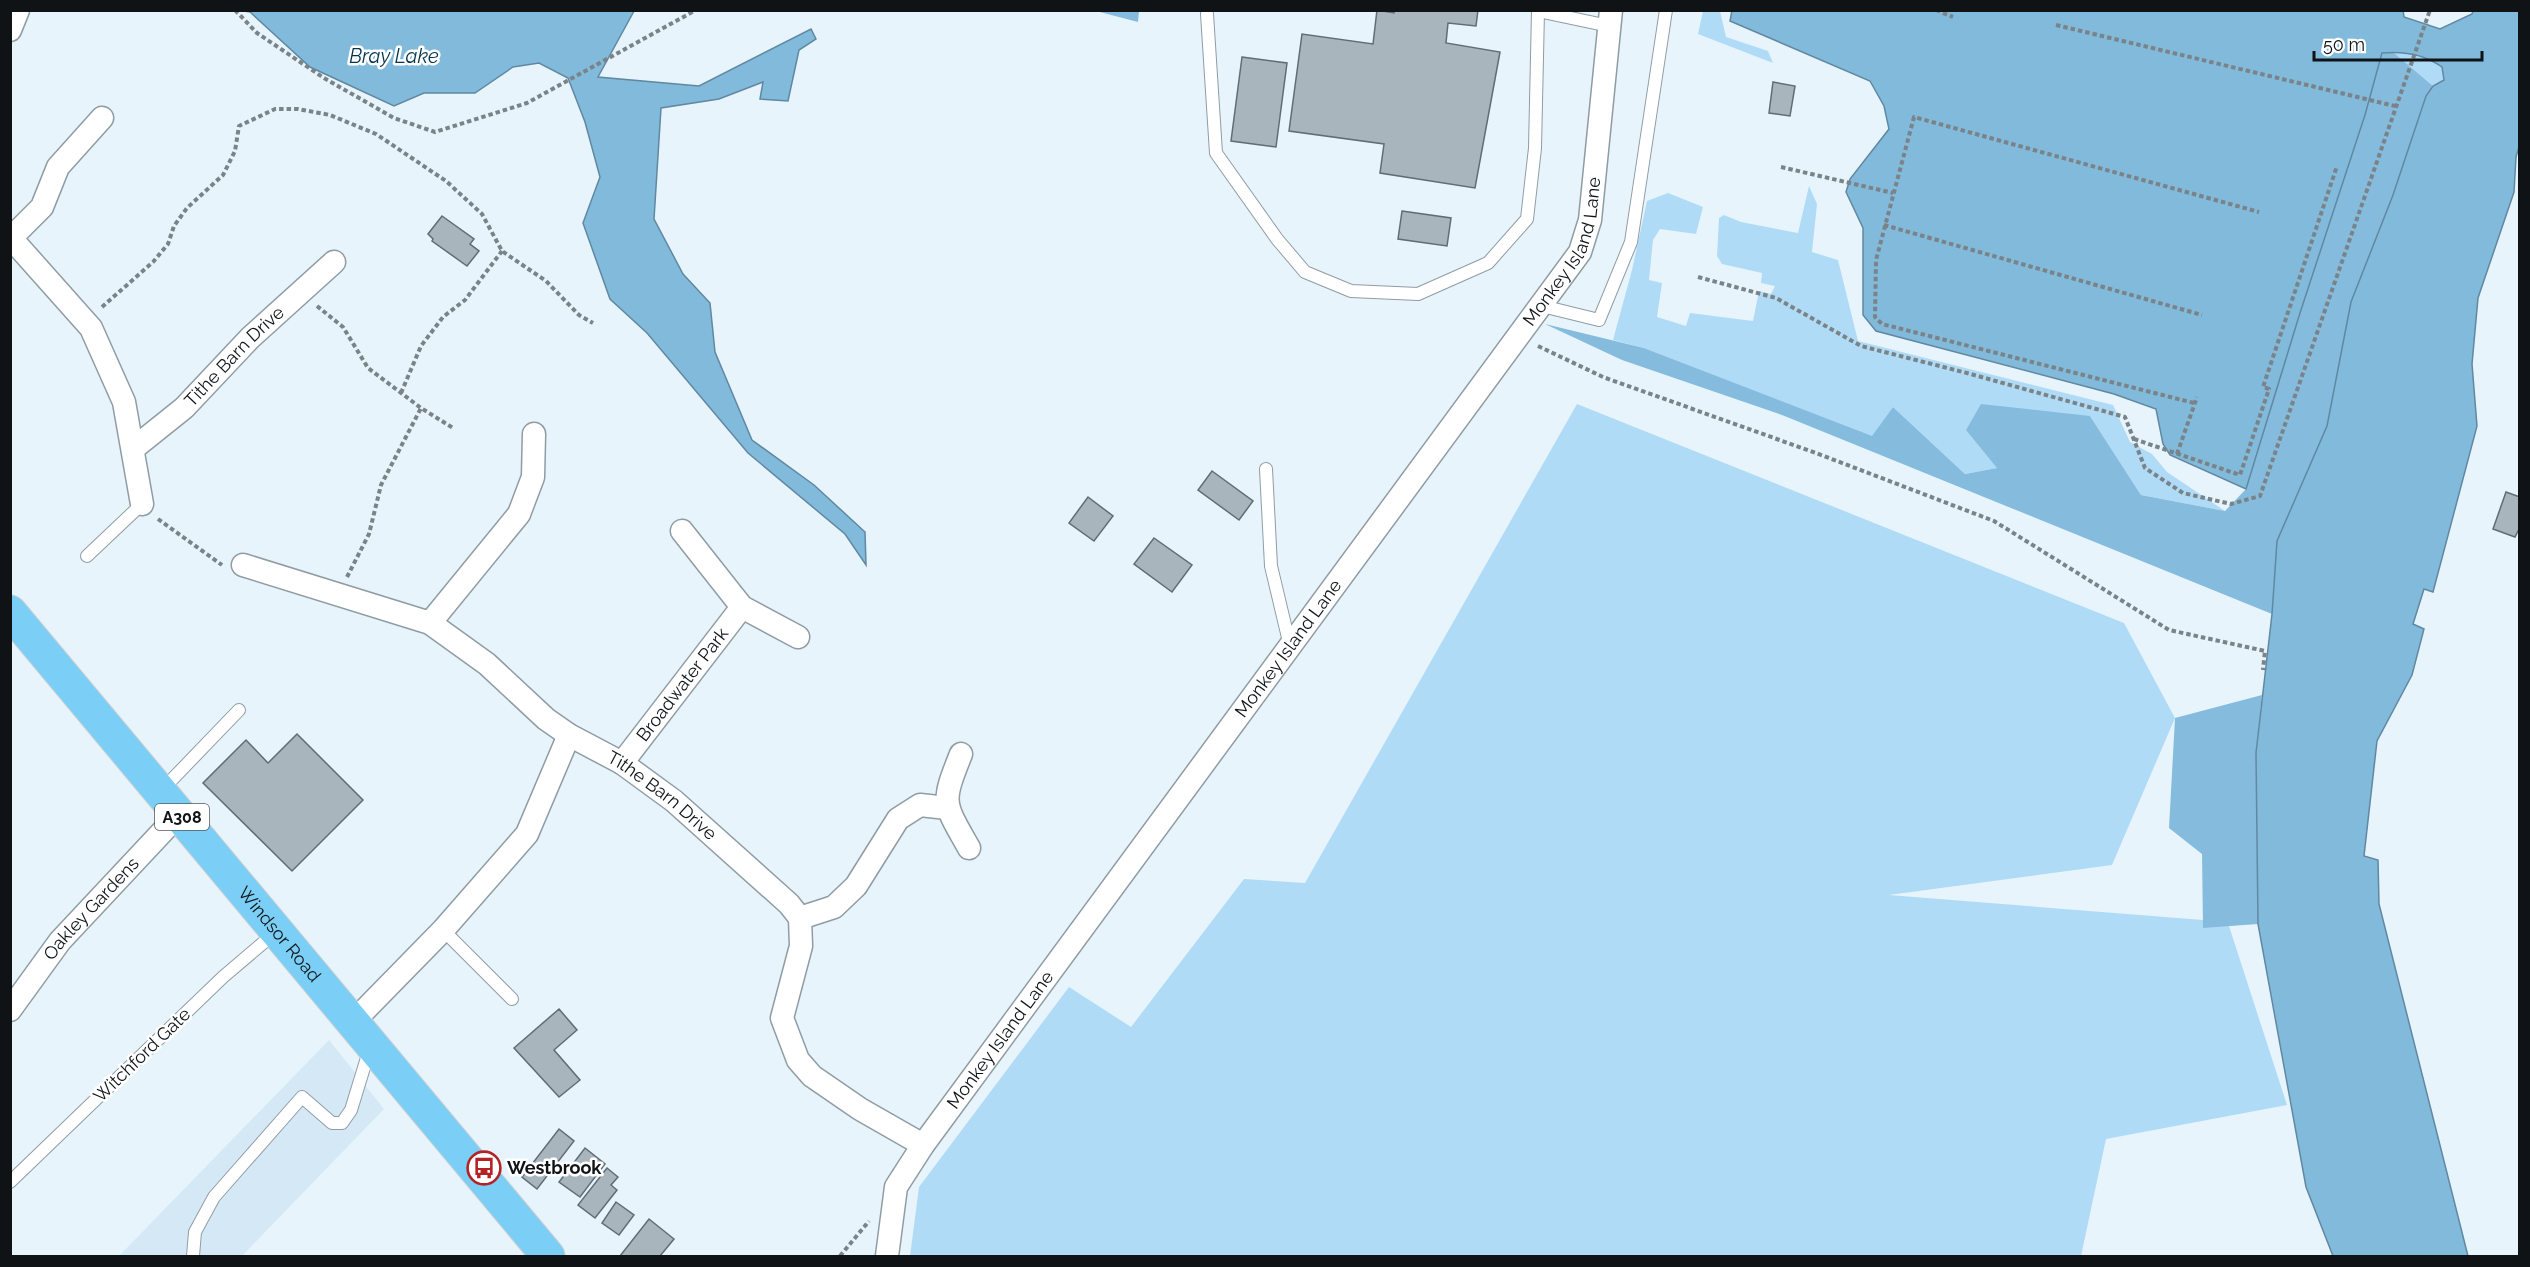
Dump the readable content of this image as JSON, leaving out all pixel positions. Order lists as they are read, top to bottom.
{
  "streets": {
    "main road": ["A308", "Windsor Road"],
    "street": [
      "Monkey Island Lane",
      "Tithe Barn Drive",
      "Broadwater Park",
      "Oakley Gardens"
    ],
    "lane": ["Witchford Gate"]
  },
  "crossings": [
    ["Tithe Barn Drive", "Broadwater Park"],
    ["Oakley Gardens", "Windsor Road"],
    ["Windsor Road", "Witchford Gate"]
  ],
  "water": ["Bray Lake"],
  "places": {
    "bus stop": ["Westbrook"]
  },
  "scale_bar": "50 m"
}
